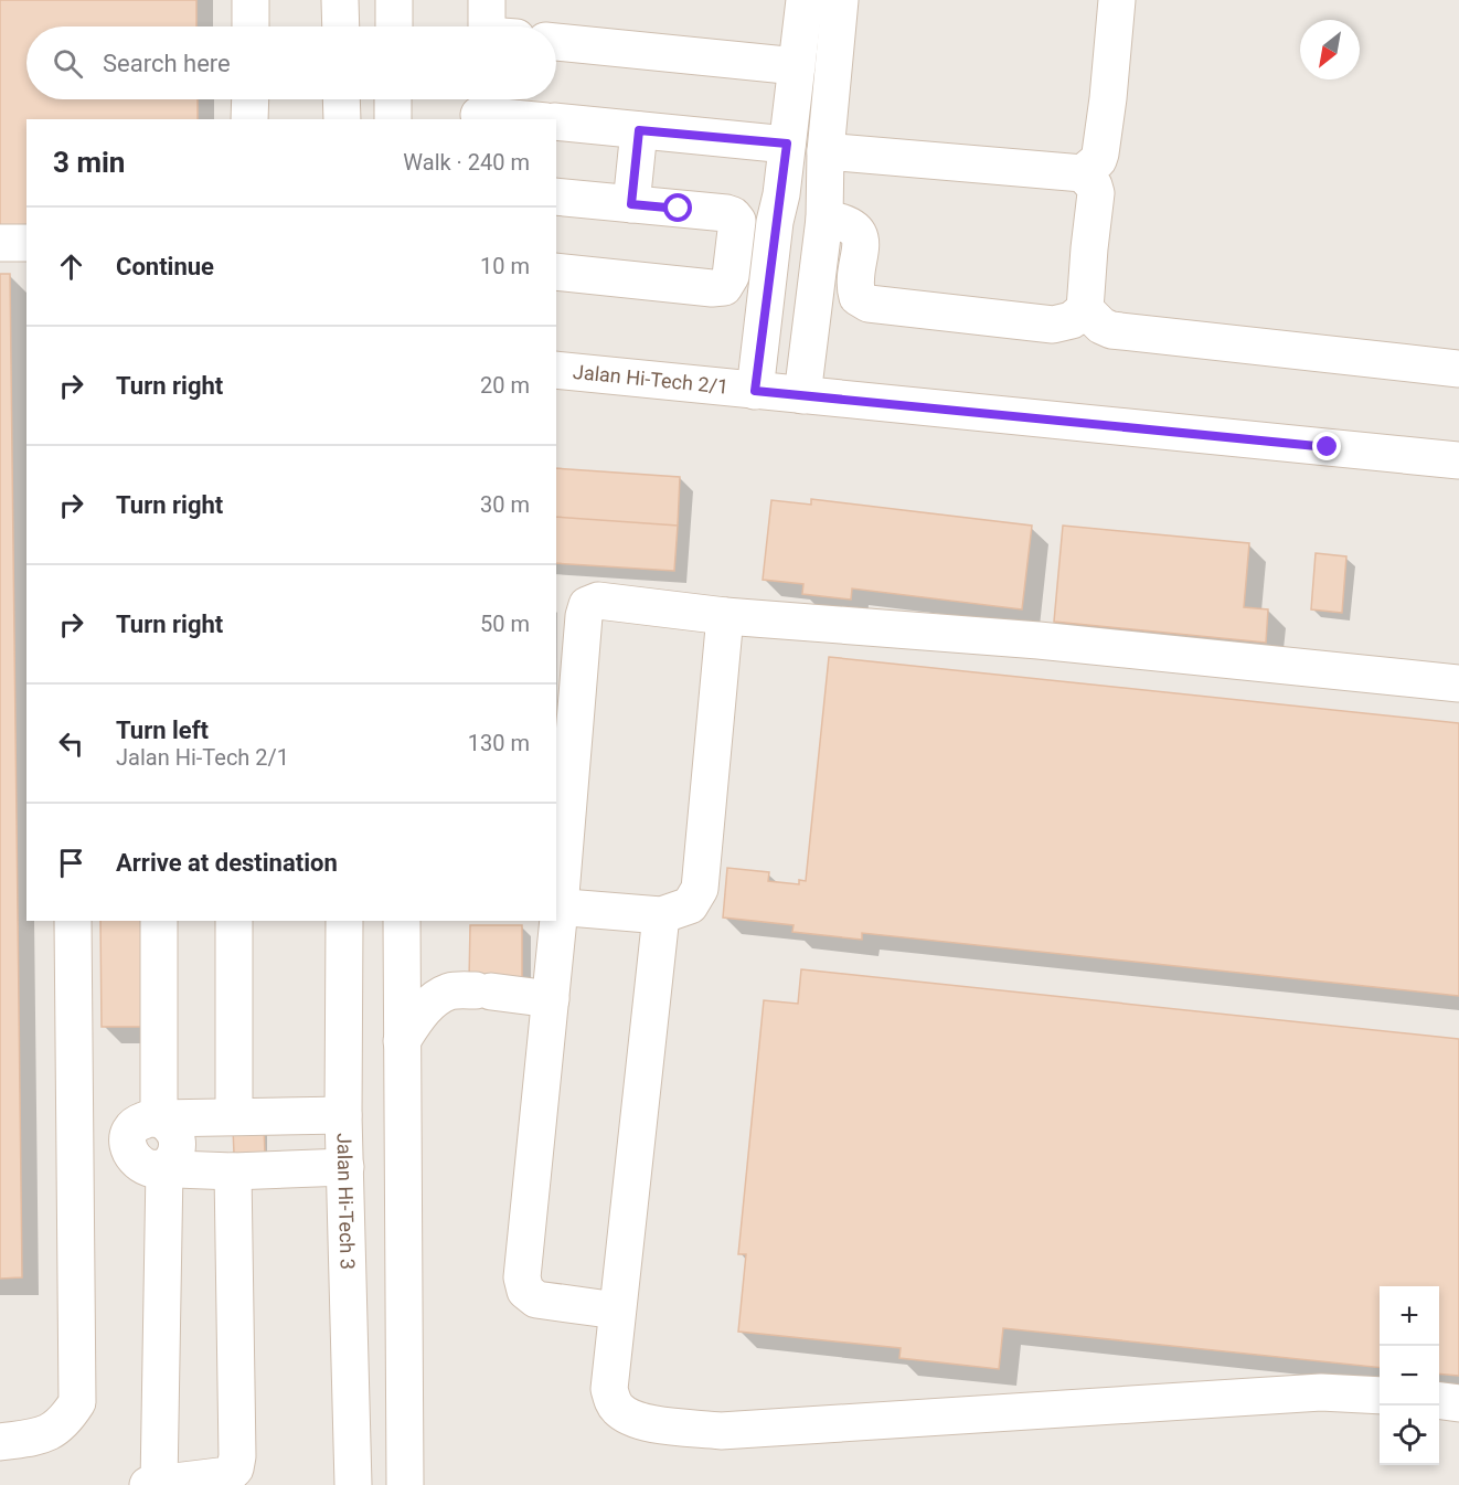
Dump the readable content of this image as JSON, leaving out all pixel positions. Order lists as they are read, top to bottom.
{
  "streets": {
    "street": ["Jalan Hi-Tech 2/1", "Jalan Hi-Tech 3"]
  },
  "north": "bottom left",
  "page": {
    "search": "Search here",
    "heading": ["3 min", "Walk · 240 m"],
    "list": [
      ["Continue", "10 m"],
      ["Turn right", "20 m"],
      ["Turn right", "30 m"],
      ["Turn right", "50 m"],
      ["Turn left", "Jalan Hi-Tech 2/1", "130 m"],
      "Arrive at destination"
    ],
    "map_buttons": ["+", "−"]
  }
}
